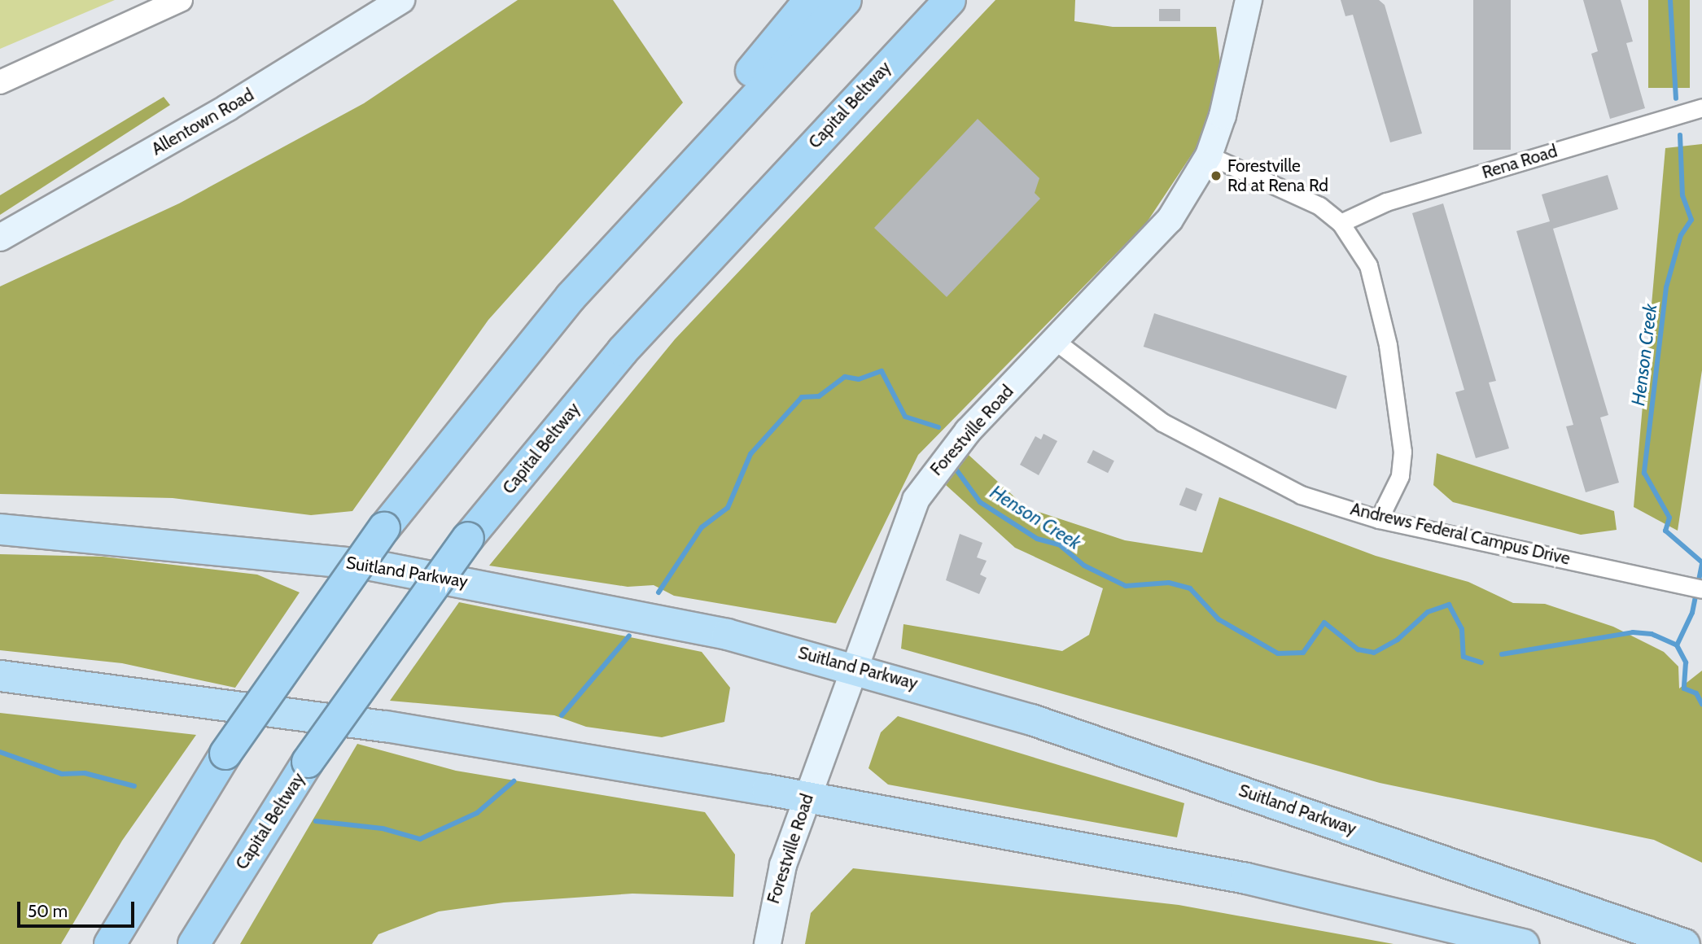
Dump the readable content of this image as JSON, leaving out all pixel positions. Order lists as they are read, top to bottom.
{
  "streets": {
    "highway": ["Capital Beltway", "Suitland Parkway"],
    "main road": ["Allentown Road", "Forestville Road"],
    "street": ["Rena Road", "Andrews Federal Campus Drive"]
  },
  "crossings": [
    ["Forestville Road", "Andrews Federal Campus Drive"],
    ["Forestville Road", "Suitland Parkway"]
  ],
  "water": ["Henson Creek"],
  "places": ["Forestville Rd at Rena Rd"],
  "scale_bar": "50 m"
}
